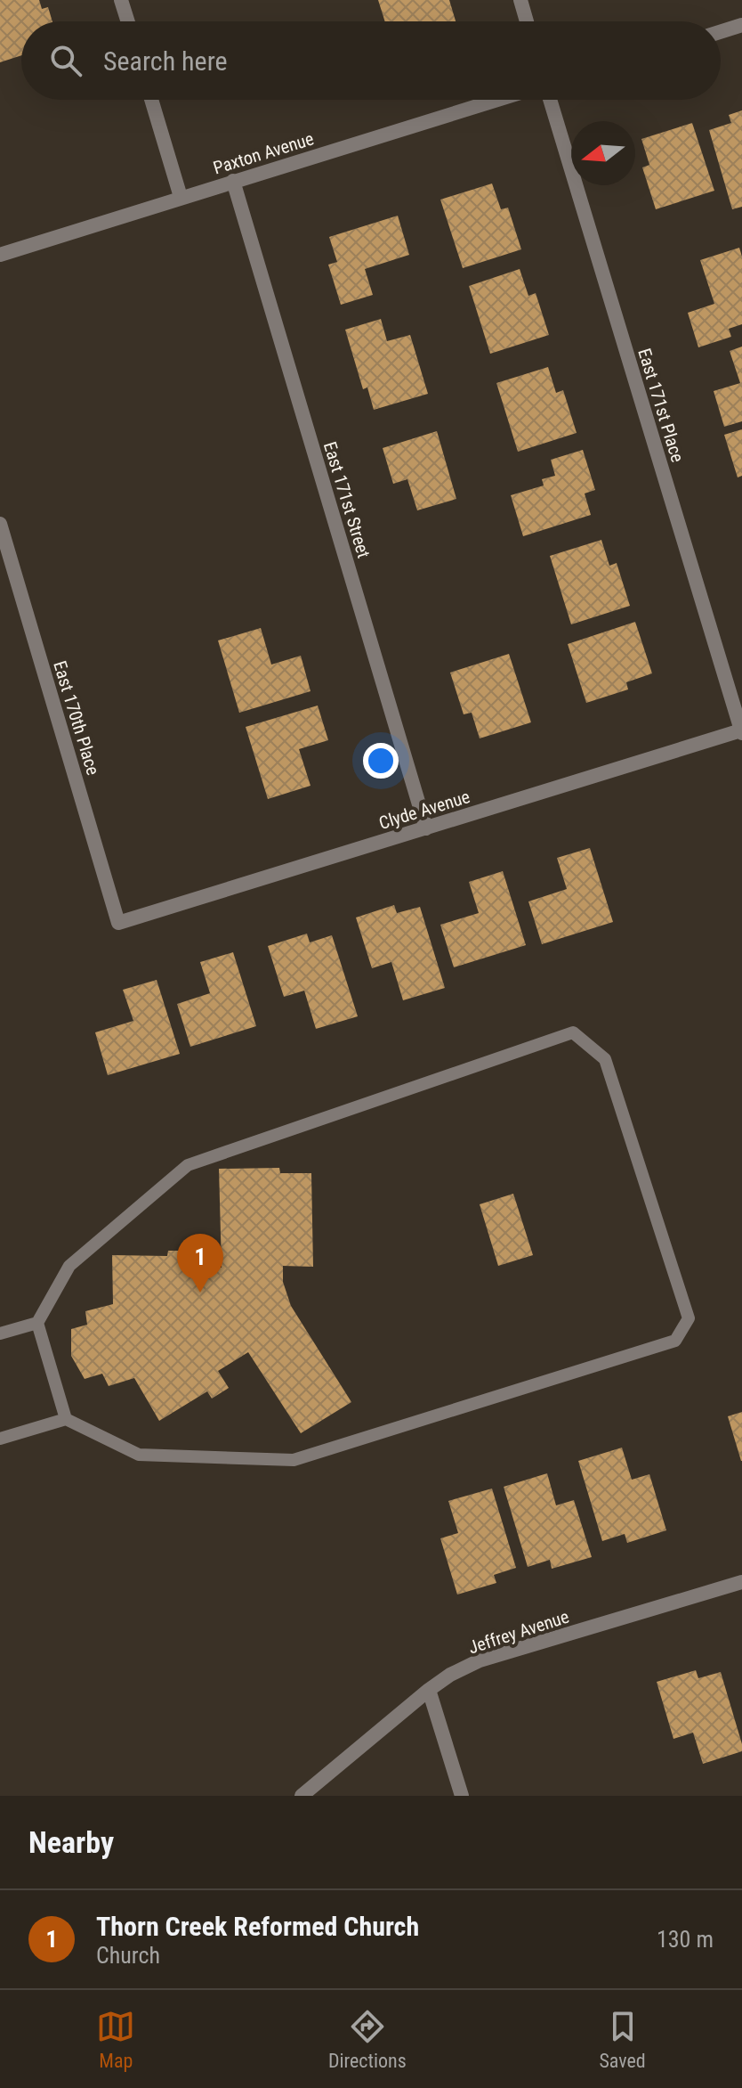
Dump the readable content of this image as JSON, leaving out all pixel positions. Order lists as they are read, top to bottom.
{
  "streets": {
    "street": [
      "Paxton Avenue",
      "East 171st Place",
      "East 171st Street",
      "East 170th Place",
      "Clyde Avenue",
      "Jeffrey Avenue"
    ]
  },
  "crossings": [
    ["Paxton Avenue", "East 171st Street"],
    ["East 171st Place", "Clyde Avenue"],
    ["East 171st Street", "Clyde Avenue"],
    ["East 170th Place", "Clyde Avenue"]
  ],
  "north": "left",
  "page": {
    "search": "Search here",
    "pins": "1",
    "heading": "Nearby",
    "list": [
      {
        "mark": "1",
        "name": "Thorn Creek Reformed Church",
        "note": "Church",
        "value": "130 m"
      }
    ],
    "nav": ["Map", "Directions", "Saved"]
  }
}
